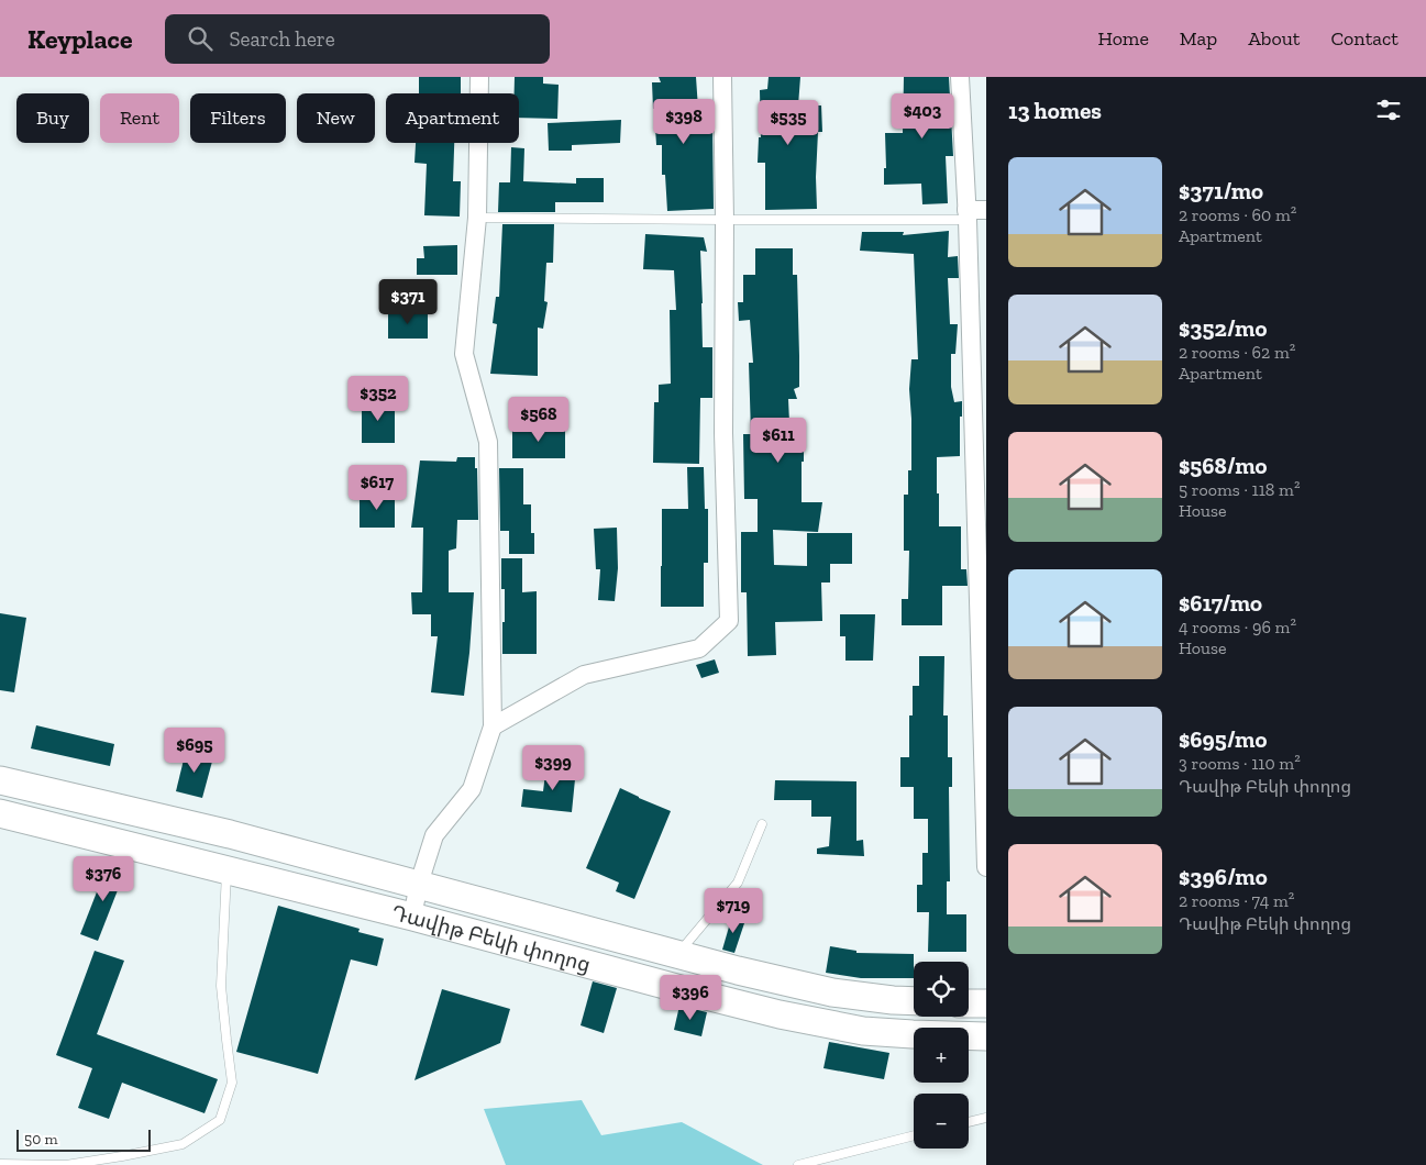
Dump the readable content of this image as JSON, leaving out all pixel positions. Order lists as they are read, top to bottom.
{
  "streets": {
    "main road": ["Դավիթ Բեկի փողոց"]
  },
  "scale_bar": "50 m",
  "page": {
    "header": "Keyplace",
    "search": "Search here",
    "nav": [
      "Home",
      "Map",
      "About",
      "Contact"
    ],
    "heading": "13 homes",
    "price": [
      "$403",
      "$398",
      "$535",
      "$371",
      "$352",
      "$568",
      "$611",
      "$617",
      "$695",
      "$399",
      "$376",
      "$719",
      "$396"
    ],
    "chip": [
      "Buy",
      "Rent",
      "Filters",
      "New",
      "Apartment"
    ],
    "list": [
      {
        "name": "$371/mo",
        "note": "2 rooms · 60 m² · Apartment"
      },
      {
        "name": "$352/mo",
        "note": "2 rooms · 62 m² · Apartment"
      },
      {
        "name": "$568/mo",
        "note": "5 rooms · 118 m² · House"
      },
      {
        "name": "$617/mo",
        "note": "4 rooms · 96 m² · House"
      },
      {
        "name": "$695/mo",
        "note": "3 rooms · 110 m² · Դավիթ Բեկի փողոց"
      },
      {
        "name": "$396/mo",
        "note": "2 rooms · 74 m² · Դավիթ Բեկի փողոց"
      }
    ],
    "map_buttons": ["+", "−"],
    "scale": "50 m"
  }
}
